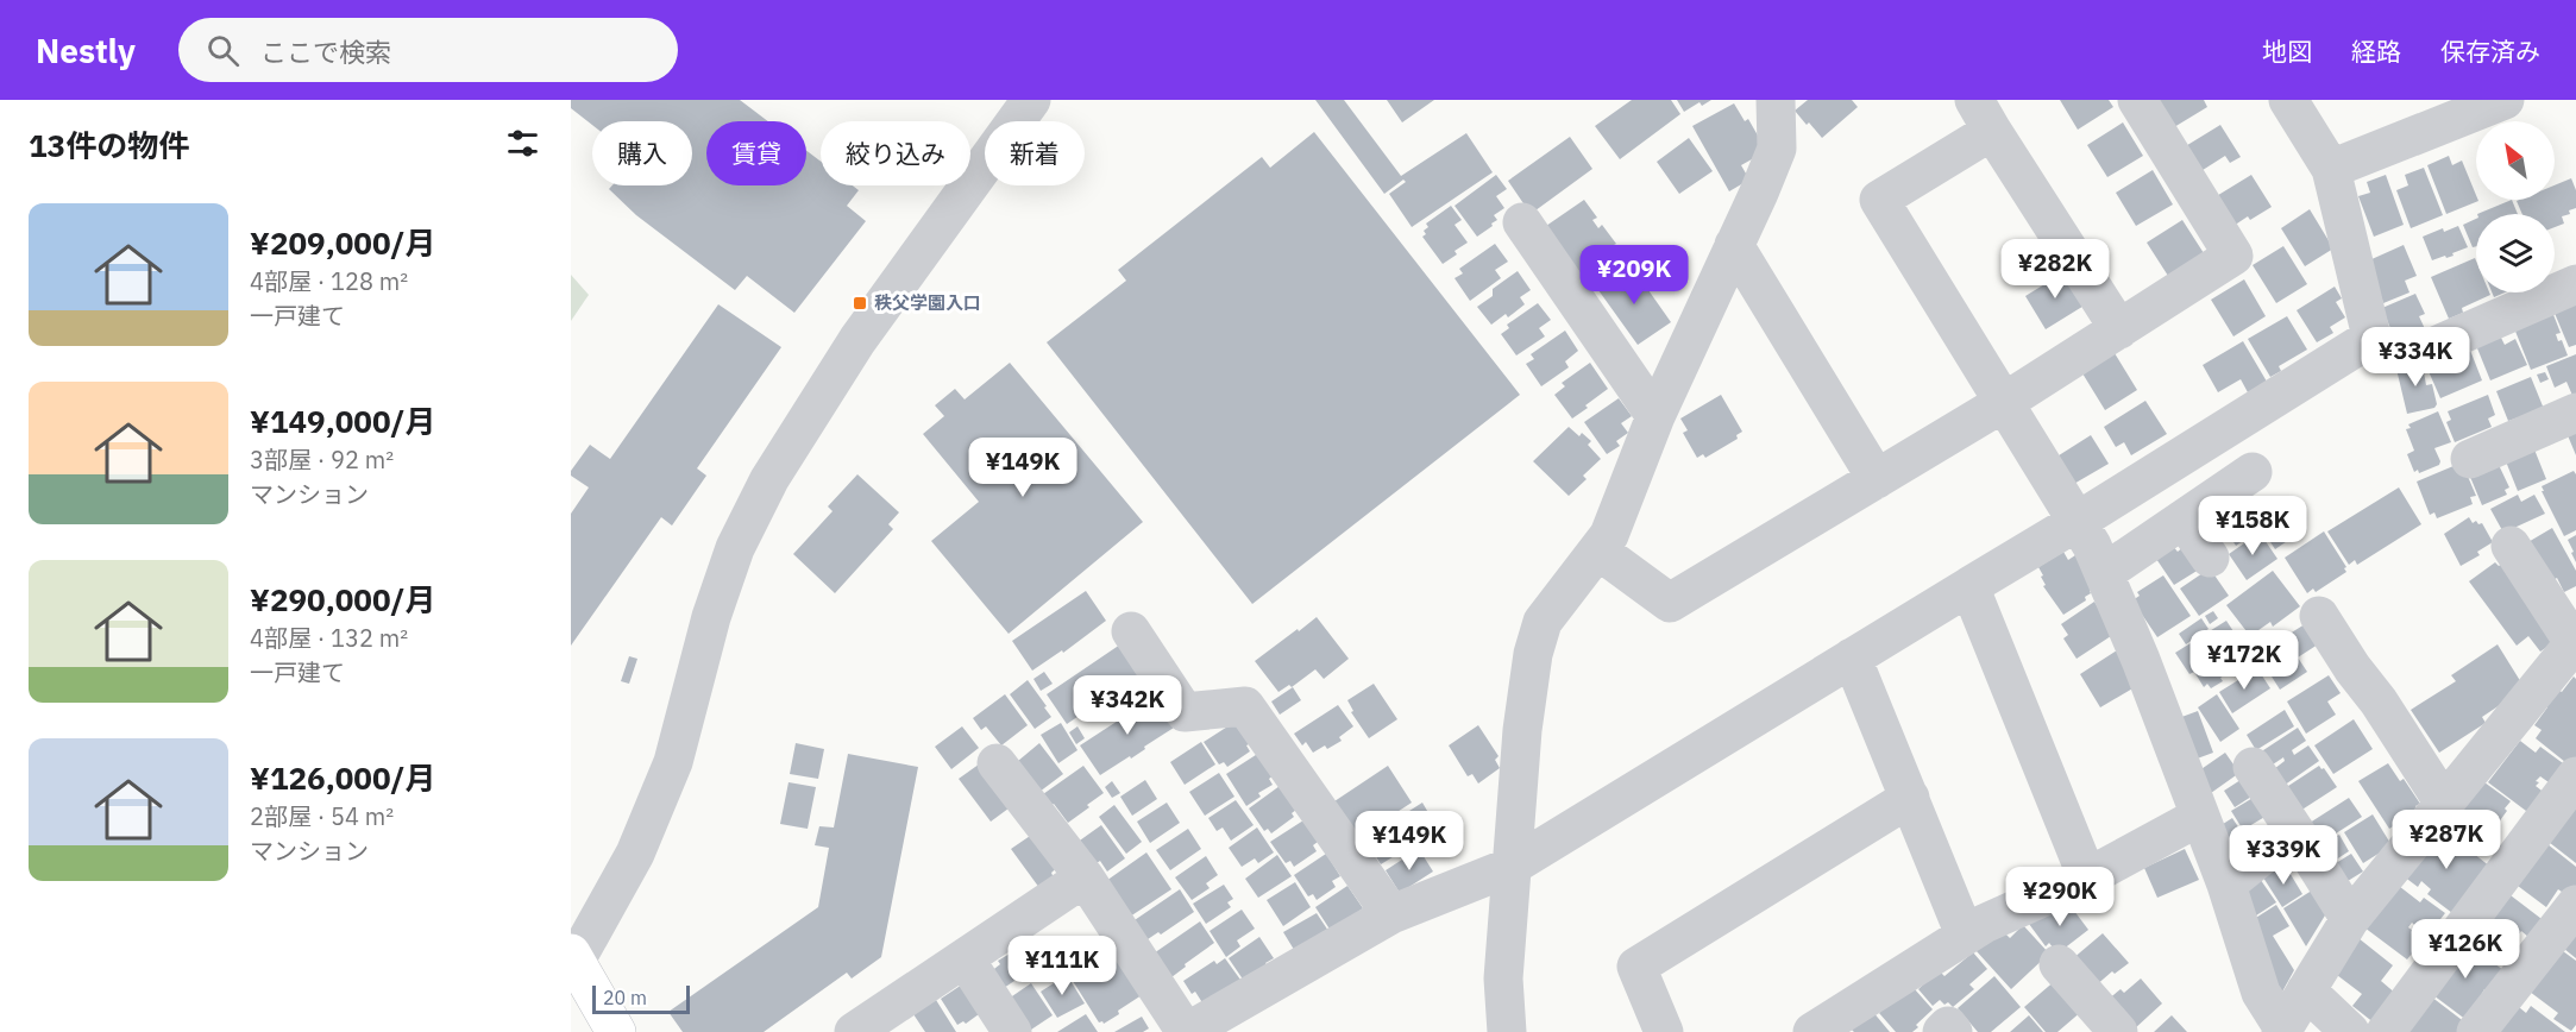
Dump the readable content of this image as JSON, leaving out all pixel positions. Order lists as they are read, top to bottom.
{
  "places": {
    "transit": ["秩父学園入口"]
  },
  "scale_bar": "20 m",
  "north": "top left",
  "page": {
    "header": "Nestly",
    "search": "ここで検索",
    "nav": ["地図", "経路", "保存済み"],
    "heading": "13件の物件",
    "chip": [
      "購入",
      "賃貸",
      "絞り込み",
      "新着"
    ],
    "list": [
      {
        "name": "¥209,000/月",
        "note": "4部屋 · 128 m² · 一戸建て"
      },
      {
        "name": "¥149,000/月",
        "note": "3部屋 · 92 m² · マンション"
      },
      {
        "name": "¥290,000/月",
        "note": "4部屋 · 132 m² · 一戸建て"
      },
      {
        "name": "¥126,000/月",
        "note": "2部屋 · 54 m² · マンション"
      }
    ],
    "price": [
      "¥282K",
      "¥209K",
      "¥334K",
      "¥149K",
      "¥158K",
      "¥172K",
      "¥342K",
      "¥287K",
      "¥149K",
      "¥339K",
      "¥290K",
      "¥126K",
      "¥111K"
    ],
    "scale": "20 m"
  }
}
